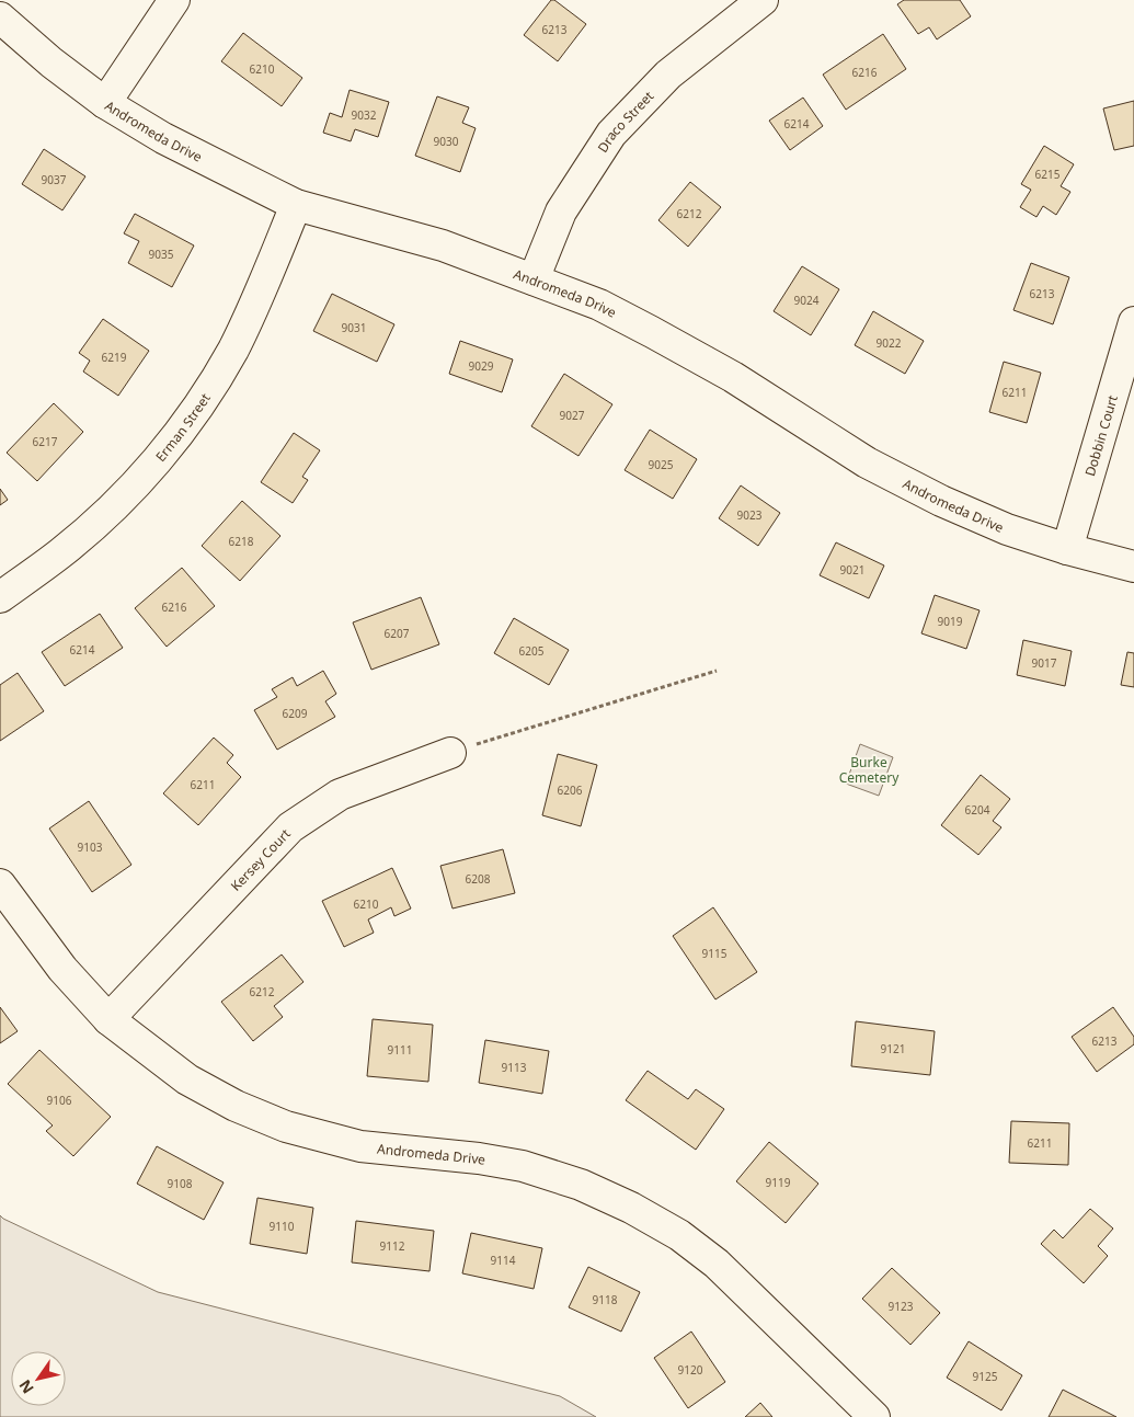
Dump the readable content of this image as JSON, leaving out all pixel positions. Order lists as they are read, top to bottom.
{
  "streets": {
    "street": [
      "Draco Street",
      "Andromeda Drive",
      "Erman Street",
      "Dobbin Court",
      "Kersey Court"
    ]
  },
  "crossings": [
    ["Draco Street", "Andromeda Drive"],
    ["Andromeda Drive", "Erman Street"],
    ["Andromeda Drive", "Dobbin Court"],
    ["Andromeda Drive", "Kersey Court"]
  ],
  "parks": ["Burke Cemetery"],
  "house_numbers": [
    "6213",
    "6210",
    "6216",
    "9032",
    "6214",
    "9030",
    "6215",
    "9037",
    "6212",
    "9035",
    "6213",
    "9024",
    "9031",
    "9022",
    "6219",
    "9029",
    "6211",
    "9027",
    "6217",
    "9025",
    "9023",
    "6218",
    "9021",
    "6216",
    "9019",
    "6207",
    "6214",
    "6205",
    "9017",
    "6209",
    "6211",
    "6206",
    "6204",
    "9103",
    "6208",
    "6210",
    "9115",
    "6212",
    "6213",
    "9121",
    "9111",
    "9113",
    "9106",
    "6211",
    "9119",
    "9108",
    "9110",
    "9112",
    "9114",
    "9118",
    "9123",
    "9120",
    "9125"
  ],
  "north": "bottom left"
}
